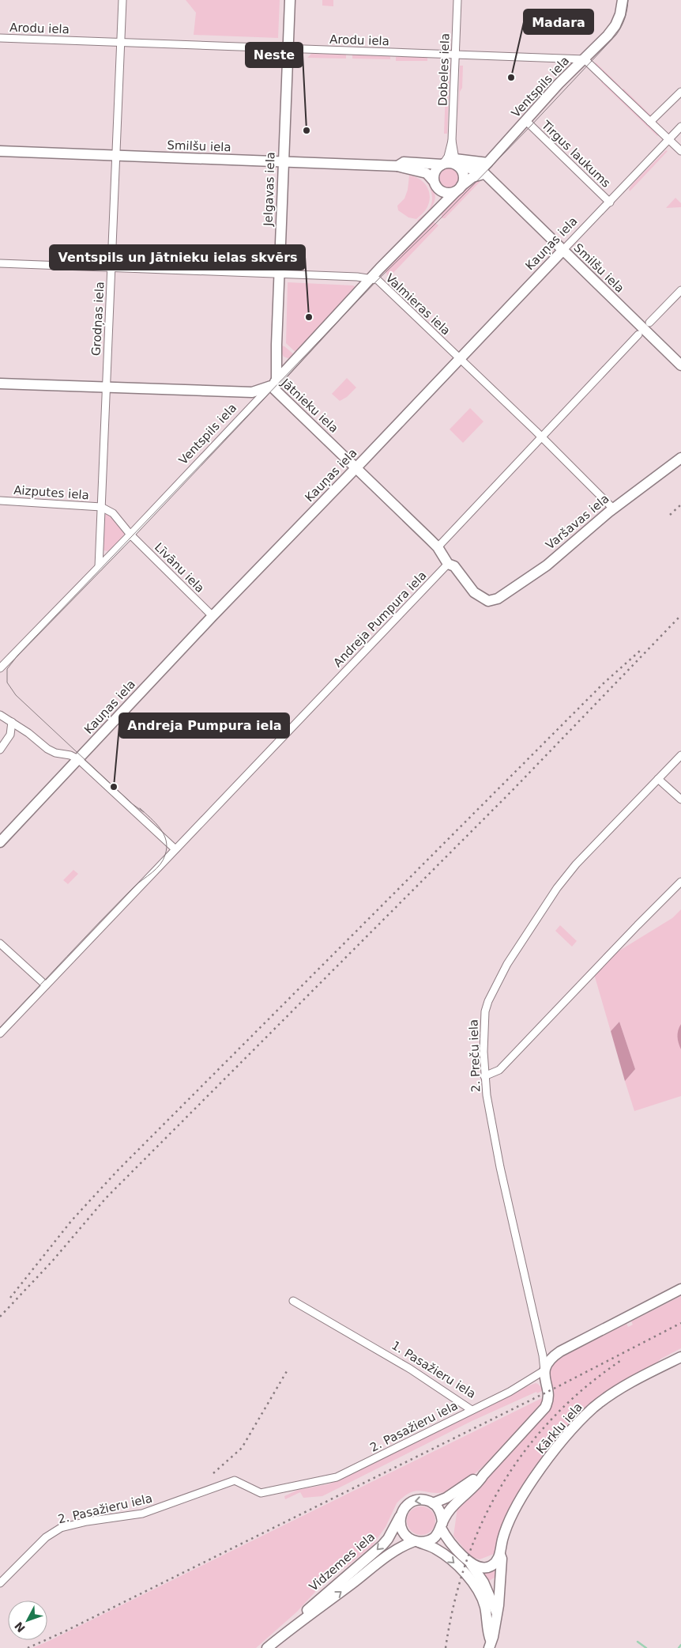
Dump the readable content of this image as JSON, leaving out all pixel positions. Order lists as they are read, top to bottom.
{
  "streets": {
    "street": [
      "Arodu iela",
      "Dobeles iela",
      "Ventspils iela",
      "Smilšu iela",
      "Tirgus laukums",
      "Jelgavas iela",
      "Kauņas iela",
      "Valmieras iela",
      "Grodņas iela",
      "Jātnieku iela",
      "Aizputes iela",
      "Varšavas iela",
      "Līvānu iela",
      "Andreja Pumpura iela",
      "2. Preču iela",
      "1. Pasažieru iela",
      "2. Pasažieru iela",
      "Kārklu iela",
      "Vidzemes iela"
    ]
  },
  "crossings": [
    ["Arodu iela", "Dobeles iela"],
    ["Arodu iela", "Ventspils iela"],
    ["Arodu iela", "Jelgavas iela"],
    ["Arodu iela", "Grodņas iela"],
    ["Ventspils iela", "Smilšu iela"],
    ["Ventspils iela", "Tirgus laukums"],
    ["Ventspils iela", "Jelgavas iela"],
    ["Ventspils iela", "Valmieras iela"],
    ["Ventspils iela", "Grodņas iela"],
    ["Ventspils iela", "Jātnieku iela"],
    ["Ventspils iela", "Līvānu iela"],
    ["Smilšu iela", "Jelgavas iela"],
    ["Smilšu iela", "Kauņas iela"],
    ["Smilšu iela", "Grodņas iela"],
    ["Tirgus laukums", "Kauņas iela"],
    ["Jelgavas iela", "Valmieras iela"],
    ["Jelgavas iela", "Jātnieku iela"],
    ["Kauņas iela", "Valmieras iela"],
    ["Kauņas iela", "Jātnieku iela"],
    ["Kauņas iela", "Līvānu iela"],
    ["Valmieras iela", "Grodņas iela"],
    ["Valmieras iela", "Varšavas iela"],
    ["Grodņas iela", "Jātnieku iela"],
    ["Grodņas iela", "Aizputes iela"],
    ["Grodņas iela", "Līvānu iela"],
    ["Jātnieku iela", "Varšavas iela"],
    ["Jātnieku iela", "Andreja Pumpura iela"],
    ["Aizputes iela", "Līvānu iela"],
    ["2. Preču iela", "1. Pasažieru iela"],
    ["2. Preču iela", "Vidzemes iela"],
    ["1. Pasažieru iela", "2. Pasažieru iela"],
    ["1. Pasažieru iela", "Vidzemes iela"],
    ["Kārklu iela", "Vidzemes iela"]
  ],
  "places": [
    "Madara",
    "Neste",
    "Ventspils un Jātnieku ielas skvērs",
    "Andreja Pumpura iela"
  ],
  "north": "bottom left"
}
